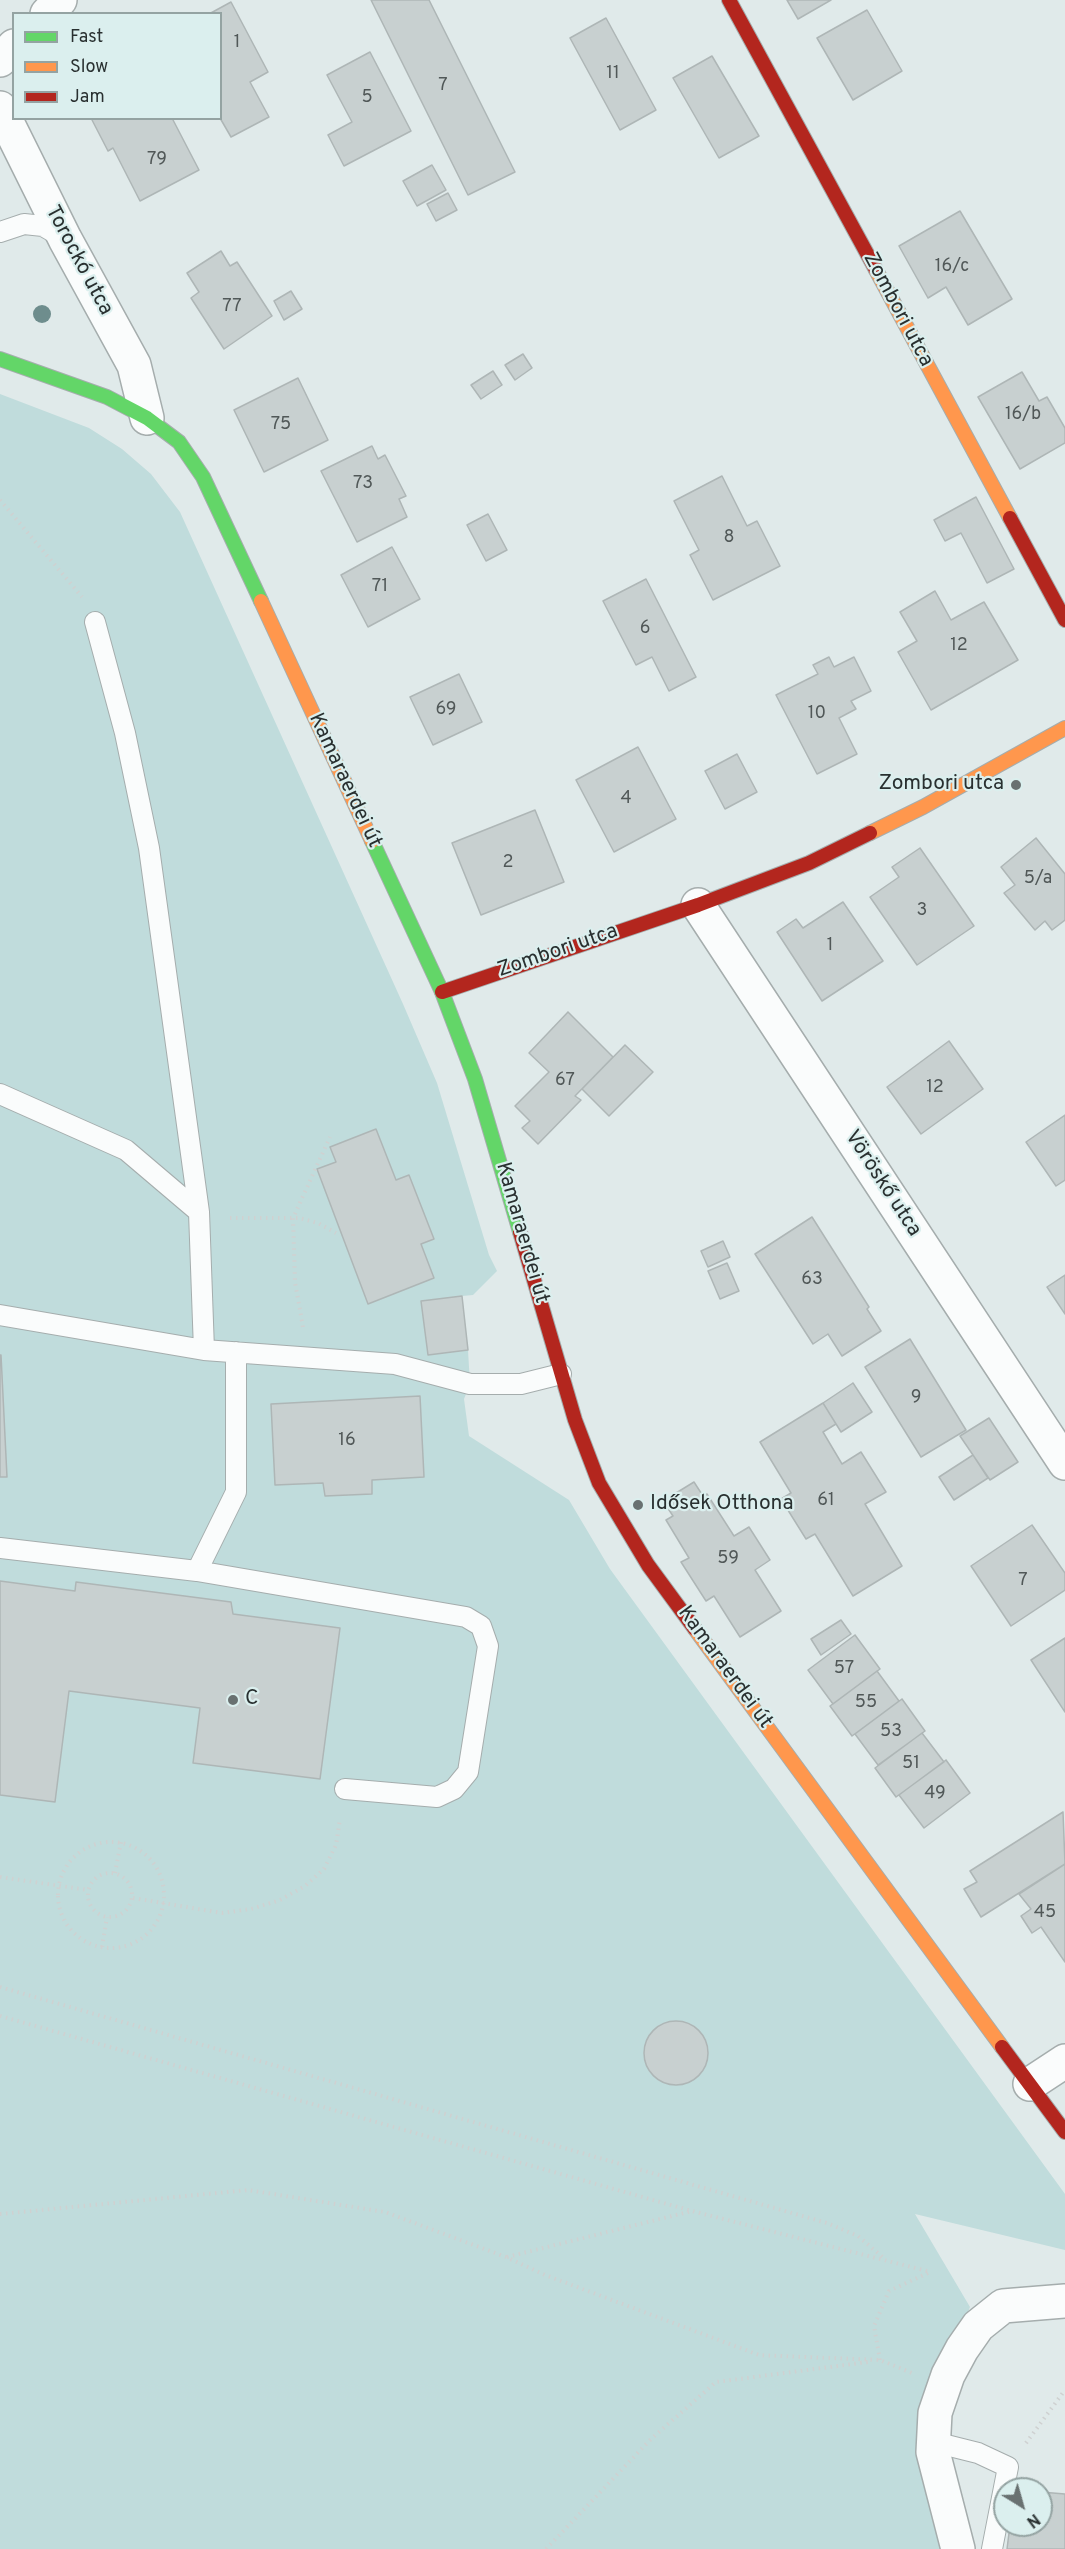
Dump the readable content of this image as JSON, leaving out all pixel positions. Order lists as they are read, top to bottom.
{
  "streets": {
    "street": [
      "Torockó utca",
      "Zombori utca",
      "Kamaraerdei út",
      "Vöröskő utca"
    ]
  },
  "crossings": [
    ["Torockó utca", "Kamaraerdei út"],
    ["Zombori utca", "Kamaraerdei út"],
    ["Zombori utca", "Vöröskő utca"]
  ],
  "places": ["Zombori utca", "Idősek Otthona", "C"],
  "house_numbers": [
    "1",
    "11",
    "7",
    "5",
    "79",
    "16/c",
    "77",
    "16/b",
    "75",
    "73",
    "8",
    "71",
    "6",
    "12",
    "69",
    "10",
    "4",
    "2",
    "5/a",
    "3",
    "1",
    "67",
    "12",
    "63",
    "9",
    "16",
    "61",
    "59",
    "7",
    "57",
    "55",
    "53",
    "51",
    "49",
    "45"
  ],
  "legend": ["Fast", "Slow", "Jam"],
  "north": "bottom right"
}
